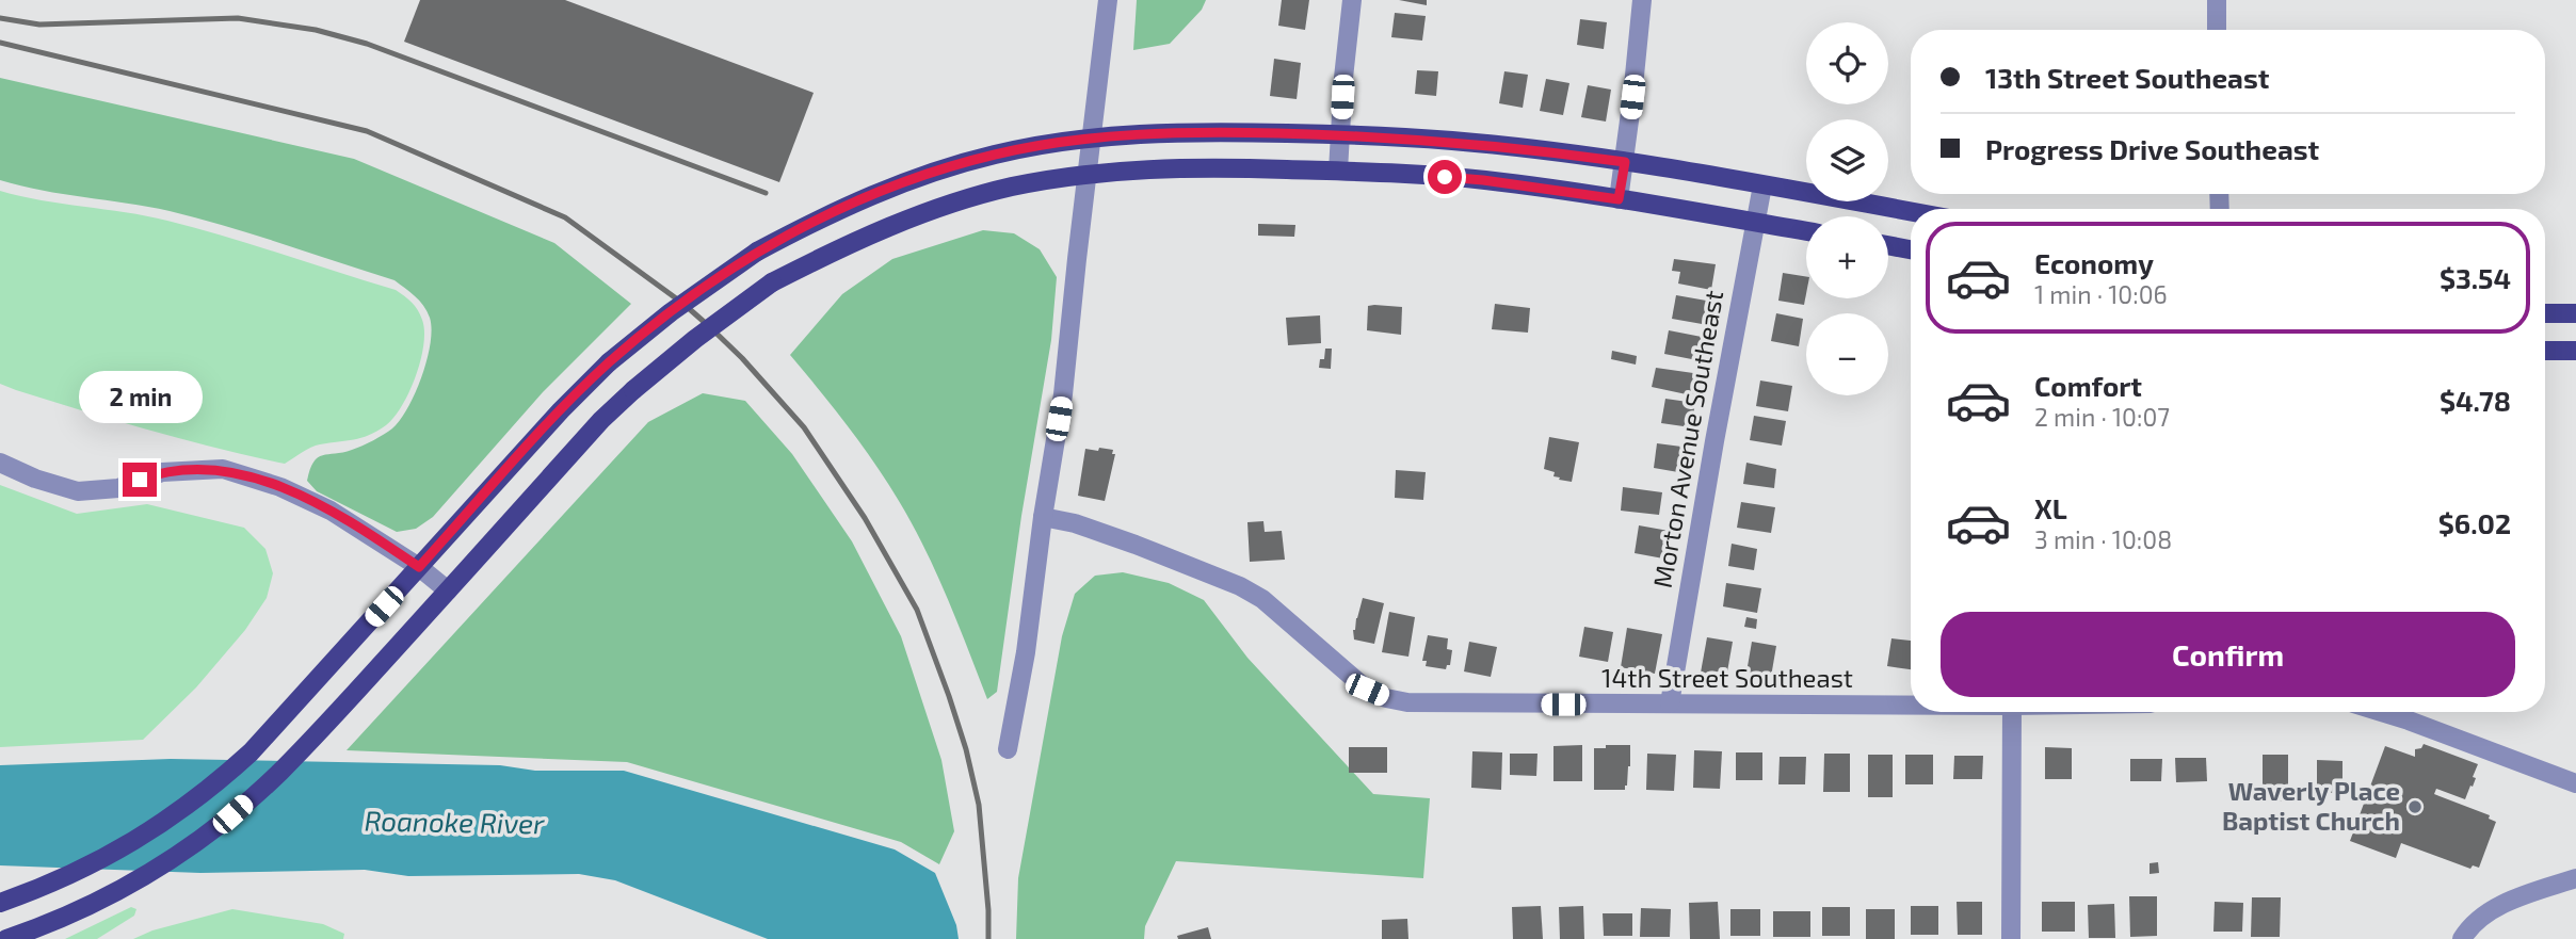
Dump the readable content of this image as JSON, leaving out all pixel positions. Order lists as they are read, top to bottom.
{
  "streets": {
    "street": ["Morton Avenue Southeast", "14th Street Southeast"]
  },
  "crossings": [
    ["Morton Avenue Southeast", "14th Street Southeast"]
  ],
  "water": ["Roanoke River"],
  "places": ["Waverly Place Baptist Church"],
  "page": {
    "map_buttons": ["+", "−"],
    "banner": ["13th Street Southeast", "Progress Drive Southeast"],
    "list": [
      {
        "name": "Economy",
        "note": "1 min · 10:06",
        "value": "$3.54"
      },
      {
        "name": "Comfort",
        "note": "2 min · 10:07",
        "value": "$4.78"
      },
      {
        "name": "XL",
        "note": "3 min · 10:08",
        "value": "$6.02"
      }
    ],
    "bubble": "2 min",
    "buttons": "Confirm"
  }
}
